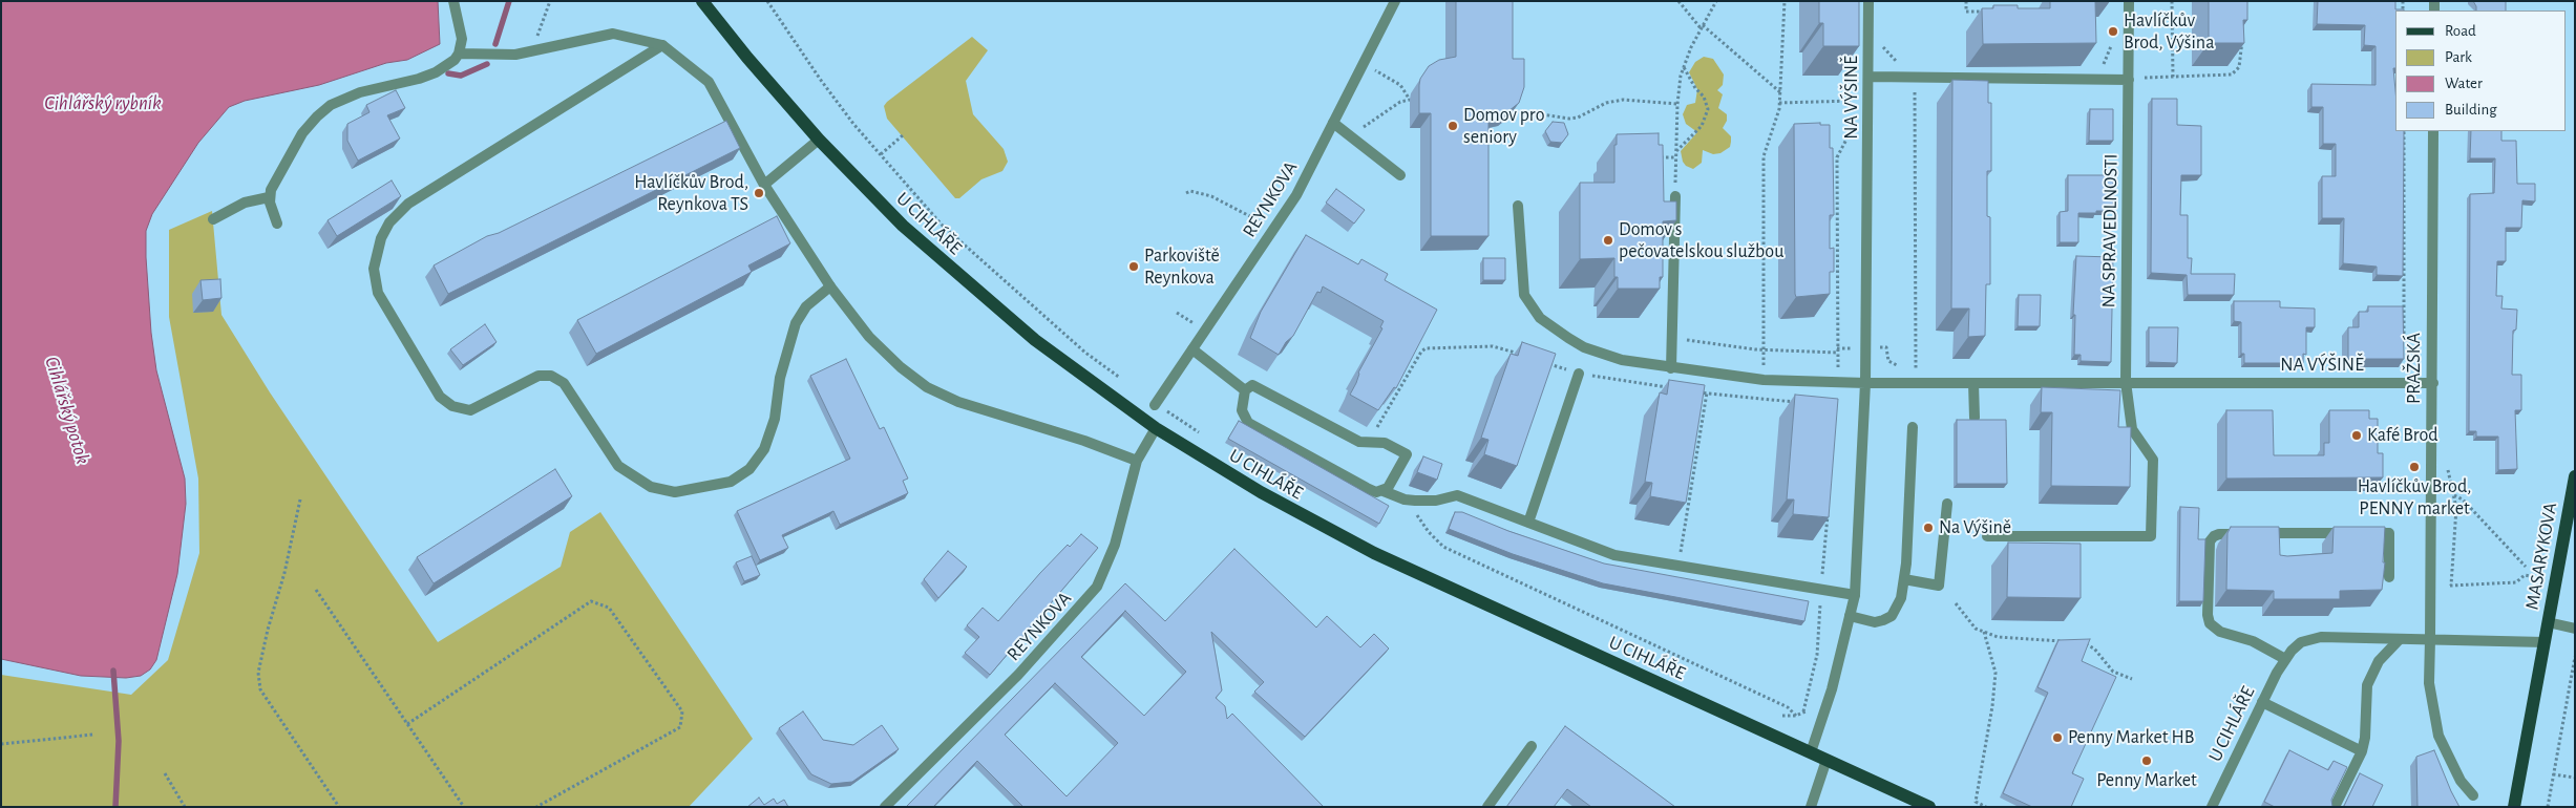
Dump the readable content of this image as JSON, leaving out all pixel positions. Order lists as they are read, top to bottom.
{
  "streets": {
    "main road": ["U CIHLÁŘE", "MASARYKOVA"],
    "street": [
      "NA VÝŠINĚ",
      "REYNKOVA",
      "NA SPRAVEDLNOSTI",
      "PRAŽSKÁ"
    ]
  },
  "crossings": [
    ["NA VÝŠINĚ", "U CIHLÁŘE"],
    ["NA VÝŠINĚ", "NA SPRAVEDLNOSTI"],
    ["NA VÝŠINĚ", "PRAŽSKÁ"],
    ["REYNKOVA", "U CIHLÁŘE"]
  ],
  "water": ["Cihlářský rybník", "Cihlářský potok"],
  "places": [
    "Havlíčkův Brod, Výšina",
    "Domov pro seniory",
    "Havlíčkův Brod, Reynkova TS",
    "Domov s pečovatelskou službou",
    "Parkoviště Reynkova",
    "Kafé Brod",
    "Havlíčkův Brod, PENNY market",
    "Na Výšině",
    "Penny Market HB",
    "Penny Market"
  ],
  "legend": [
    "Road",
    "Park",
    "Water",
    "Building"
  ]
}
